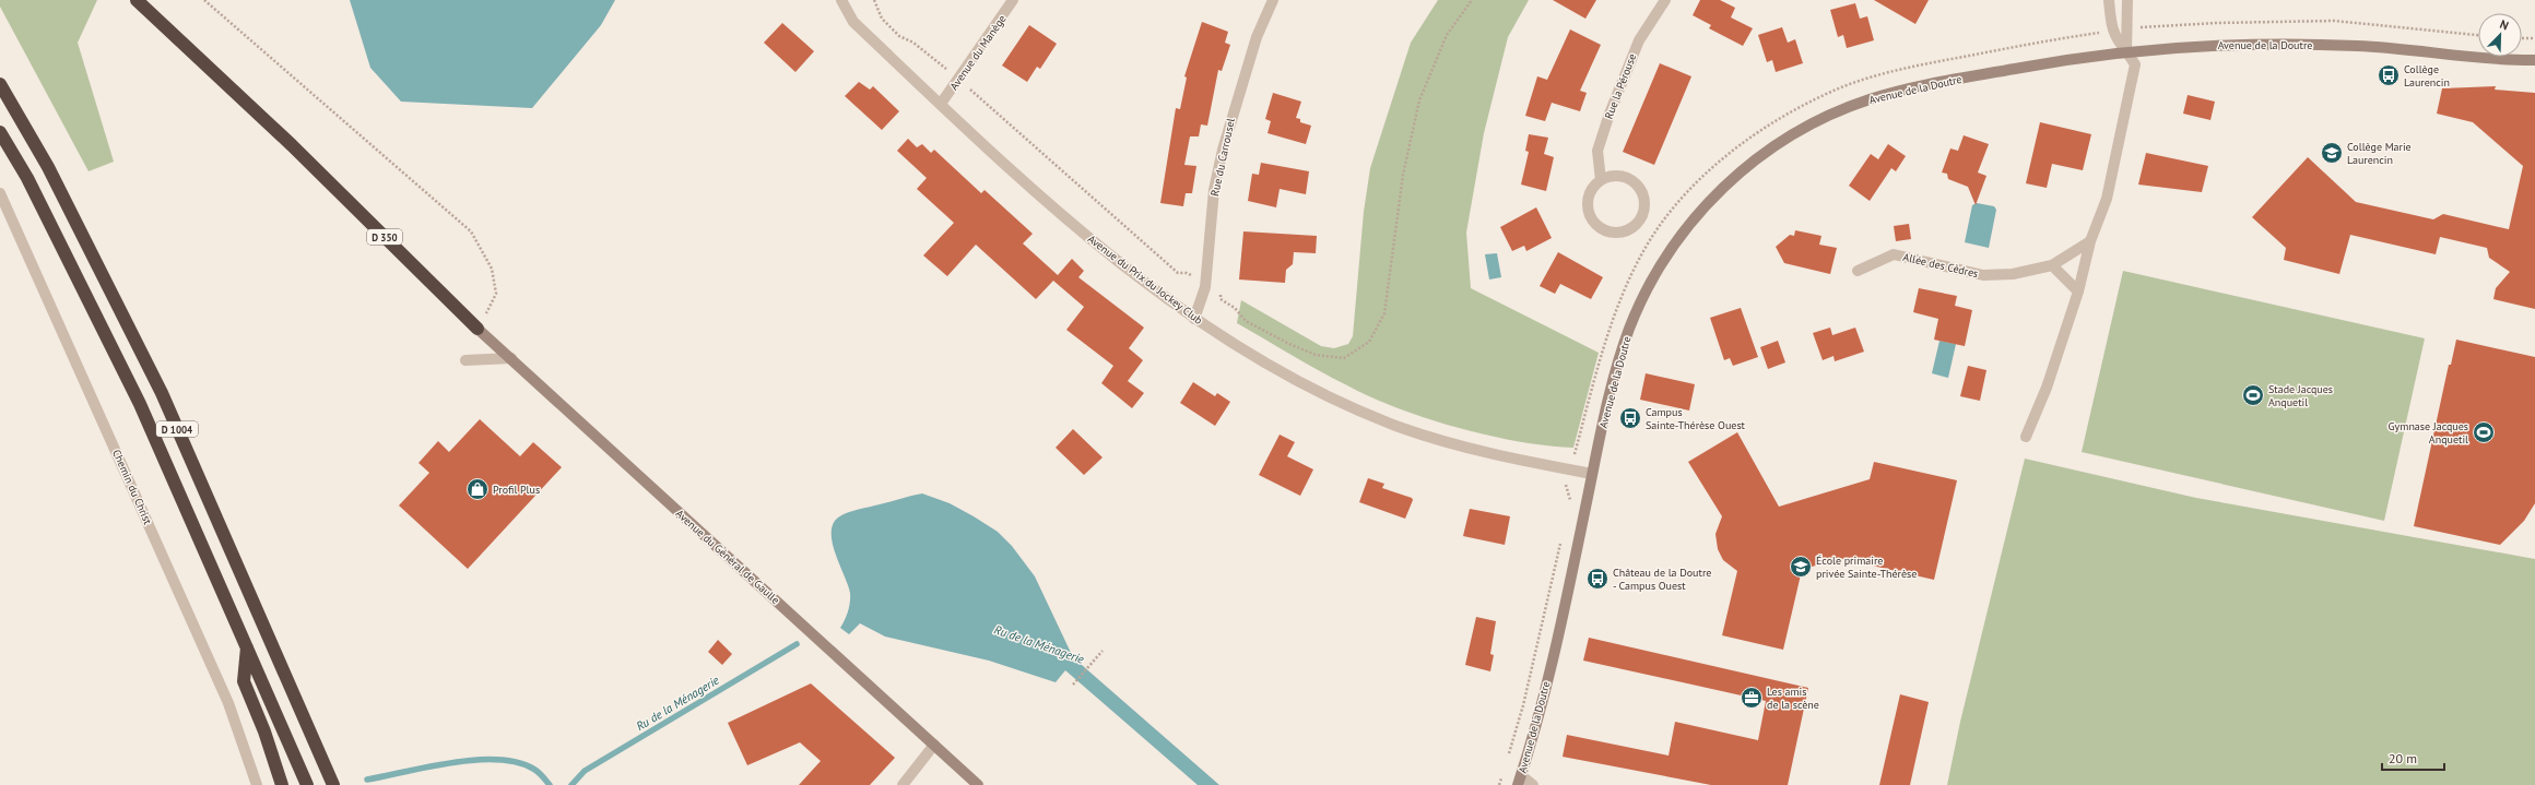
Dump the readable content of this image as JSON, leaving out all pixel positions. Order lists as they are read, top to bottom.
{
  "streets": {
    "highway": ["D 350", "D 1004"],
    "main road": ["Avenue de la Doutre", "Avenue du Général de Gaulle"],
    "street": [
      "Avenue du Manège",
      "Rue la Pérouse",
      "Rue du Carrousel",
      "Allée des Cèdres",
      "Avenue du Prix du Jockey Club",
      "Chemin du Christ"
    ]
  },
  "crossings": [
    ["Avenue de la Doutre", "Avenue du Prix du Jockey Club"],
    ["Avenue du Manège", "Avenue du Prix du Jockey Club"],
    ["Rue du Carrousel", "Avenue du Prix du Jockey Club"],
    ["D 350", "Avenue du Général de Gaulle"]
  ],
  "water": ["Ru de la Ménagerie"],
  "places": {
    "bus stop": ["Collège Laurencin", "Campus Sainte-Thérèse Ouest", "Château de la Doutre - Campus Ouest"],
    "school or university": ["Collège Marie Laurencin", "École primaire privée Sainte-Thérèse"],
    "sports": ["Stade Jacques Anquetil", "Gymnase Jacques Anquetil"],
    "shop": ["Profil Plus"],
    "office": ["Les amis de la scène"]
  },
  "scale_bar": "20 m",
  "north": "top right"
}
